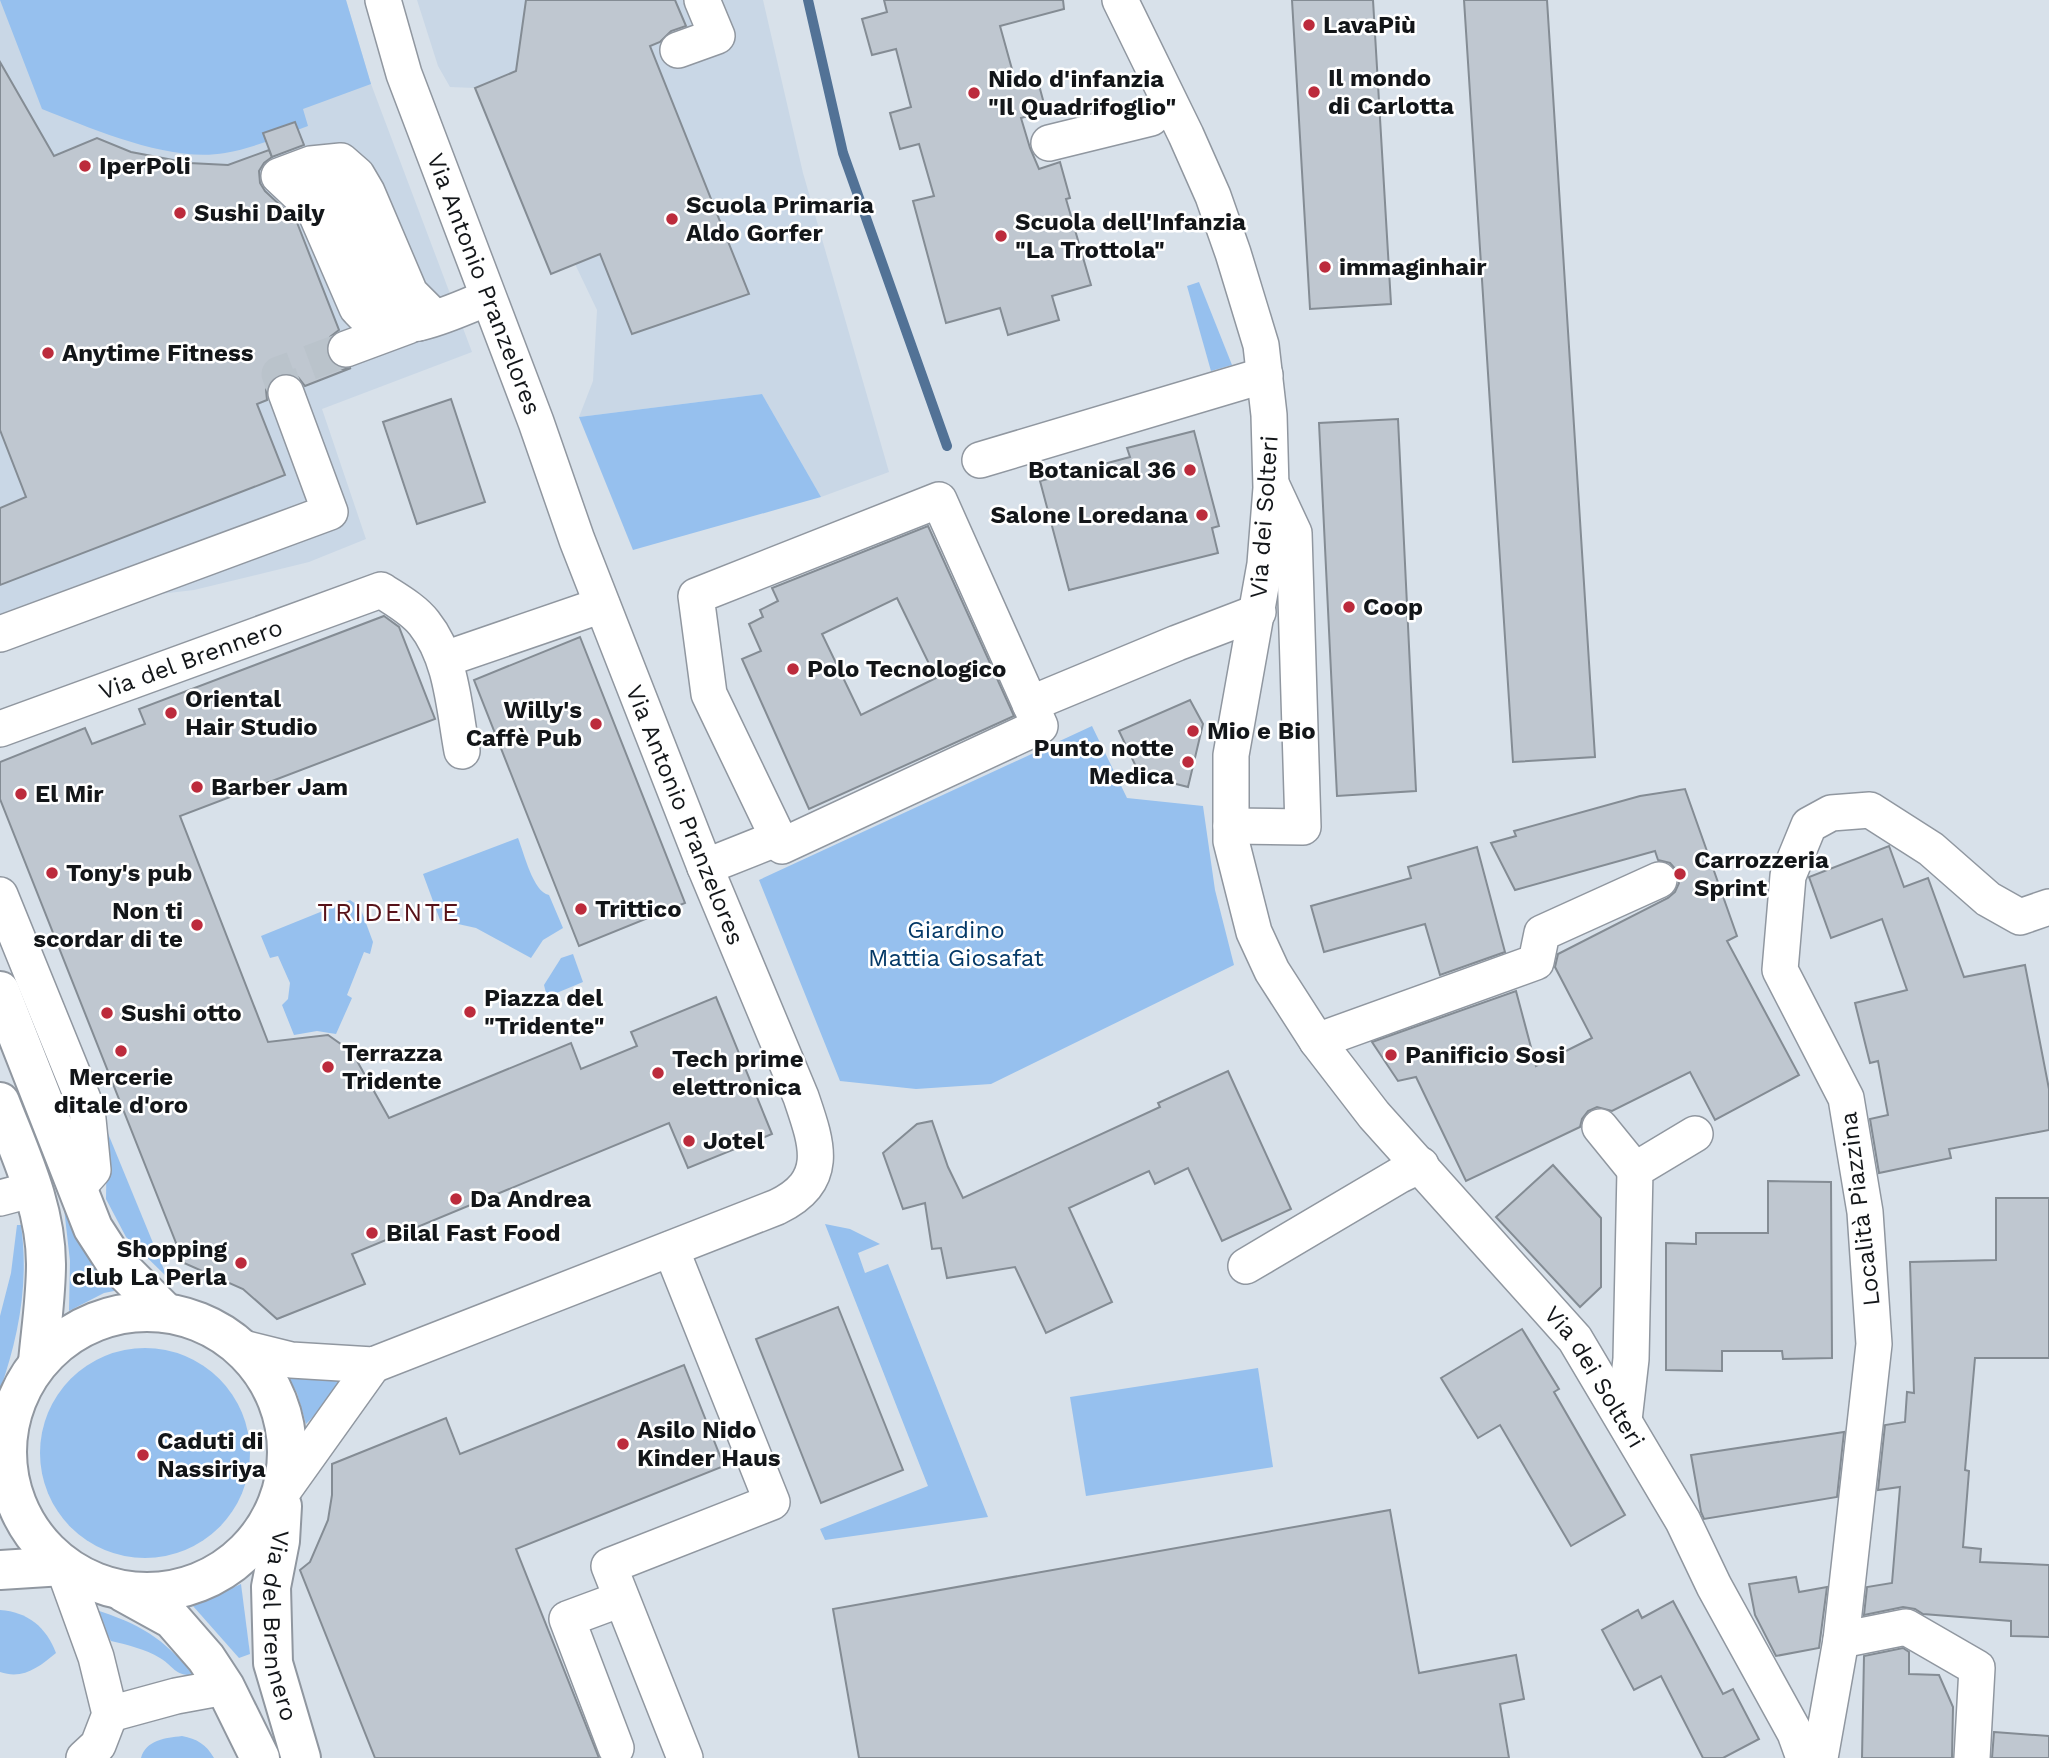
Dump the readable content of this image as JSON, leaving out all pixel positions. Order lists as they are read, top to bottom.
{
  "streets": {
    "main road": ["Via del Brennero"],
    "street": ["Via Antonio Pranzelores", "Via dei Solteri", "Località Piazzina"]
  },
  "districts": ["TRIDENTE"],
  "parks": ["Giardino Mattia Giosafat"],
  "places": [
    "LavaPiù",
    "Il mondo di Carlotta",
    "Nido d'infanzia \"Il Quadrifoglio\"",
    "IperPoli",
    "Sushi Daily",
    "Scuola Primaria Aldo Gorfer",
    "Scuola dell'Infanzia \"La Trottola\"",
    "immaginhair",
    "Anytime Fitness",
    "Botanical 36",
    "Salone Loredana",
    "Coop",
    "Polo Tecnologico",
    "Oriental Hair Studio",
    "Willy's Caffè Pub",
    "Mio e Bio",
    "Punto notte Medica",
    "Barber Jam",
    "El Mir",
    "Tony's pub",
    "Carrozzeria Sprint",
    "Trittico",
    "Non ti scordar di te",
    "Piazza del \"Tridente\"",
    "Sushi otto",
    "Mercerie ditale d'oro",
    "Panificio Sosi",
    "Terrazza Tridente",
    "Tech prime elettronica",
    "Jotel",
    "Da Andrea",
    "Bilal Fast Food",
    "Shopping club La Perla",
    "Asilo Nido Kinder Haus",
    "Caduti di Nassiriya"
  ]
}
